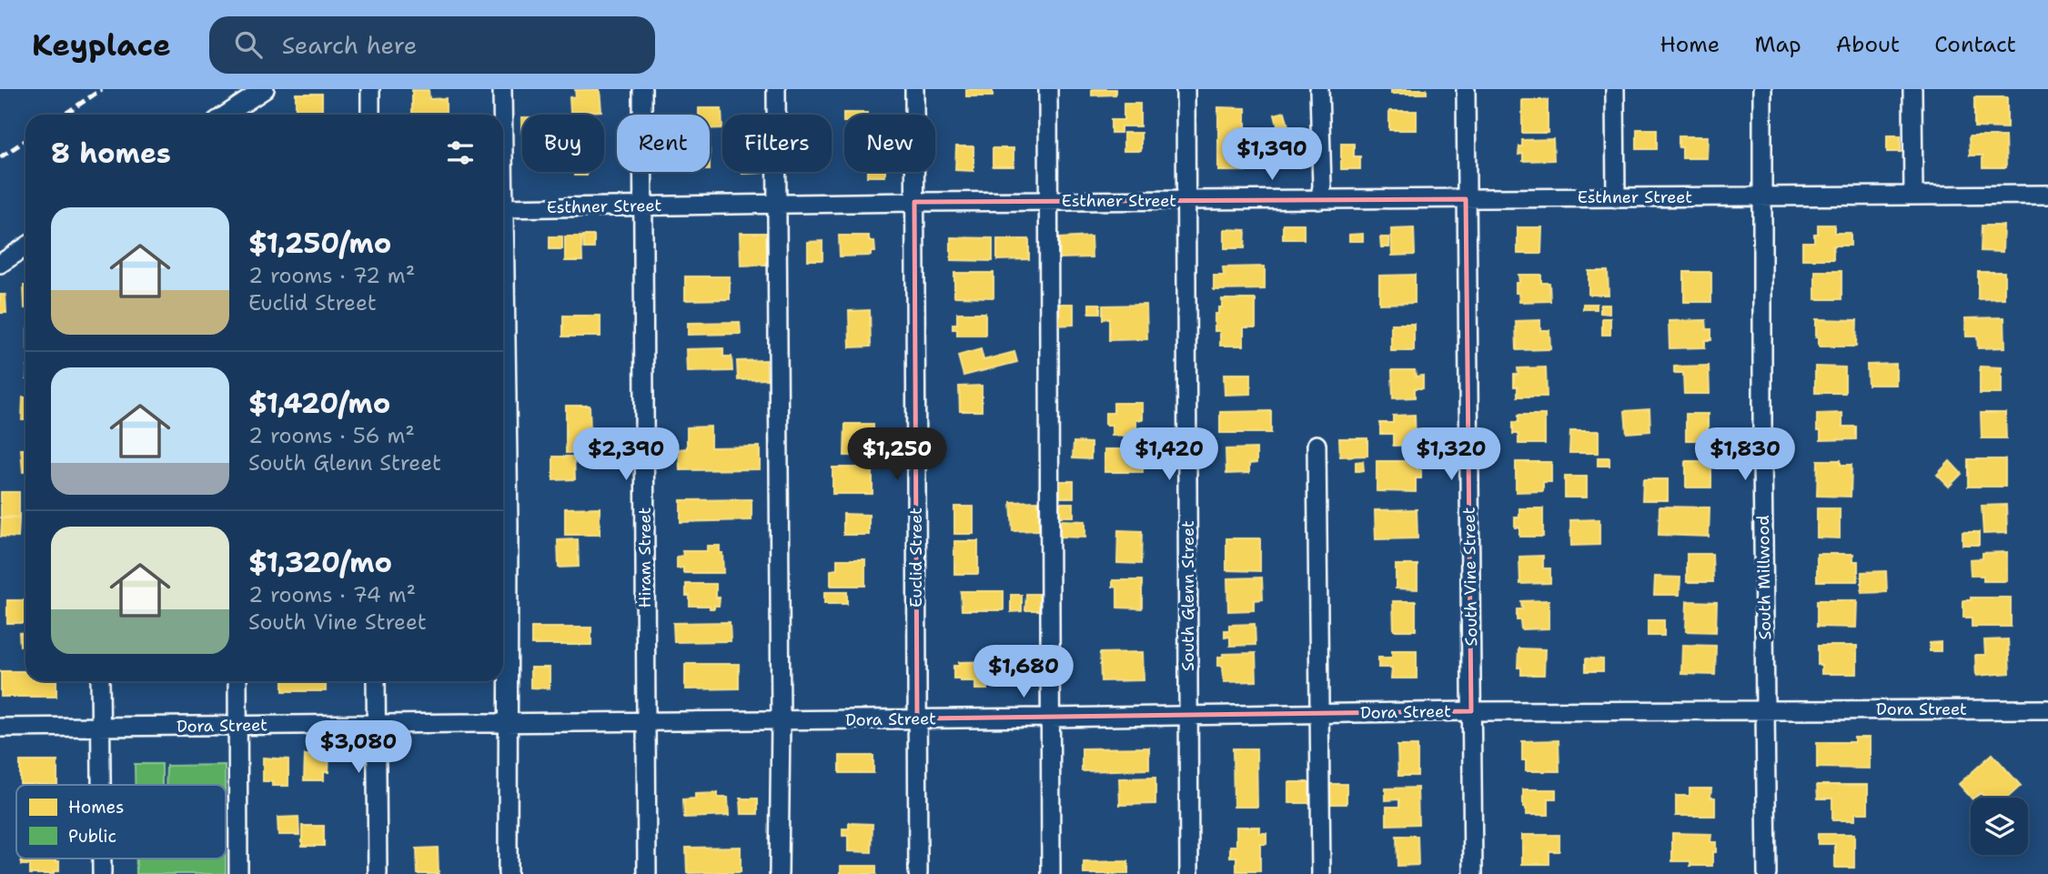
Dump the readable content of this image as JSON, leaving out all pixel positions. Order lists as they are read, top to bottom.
{
  "streets": {
    "street": [
      "Esthner Street",
      "Hiram Street",
      "Euclid Street",
      "South Vine Street",
      "South Millwood",
      "South Glenn Street",
      "Dora Street"
    ]
  },
  "crossings": [
    ["Esthner Street", "Hiram Street"],
    ["Esthner Street", "Euclid Street"],
    ["Esthner Street", "South Vine Street"],
    ["Esthner Street", "South Millwood"],
    ["Esthner Street", "South Glenn Street"],
    ["Hiram Street", "Dora Street"],
    ["Euclid Street", "Dora Street"],
    ["South Vine Street", "Dora Street"],
    ["South Millwood", "Dora Street"],
    ["South Glenn Street", "Dora Street"]
  ],
  "legend": ["Homes", "Public"],
  "page": {
    "header": "Keyplace",
    "search": "Search here",
    "nav": [
      "Home",
      "Map",
      "About",
      "Contact"
    ],
    "chip": [
      "Buy",
      "Rent",
      "Filters",
      "New"
    ],
    "heading": "8 homes",
    "price": [
      "$1,390",
      "$2,390",
      "$1,250",
      "$1,420",
      "$1,320",
      "$1,830",
      "$1,680",
      "$3,080"
    ],
    "list": [
      {
        "name": "$1,250/mo",
        "note": "2 rooms · 72 m² · Euclid Street"
      },
      {
        "name": "$1,420/mo",
        "note": "2 rooms · 56 m² · South Glenn Street"
      },
      {
        "name": "$1,320/mo",
        "note": "2 rooms · 74 m² · South Vine Street"
      }
    ]
  }
}
